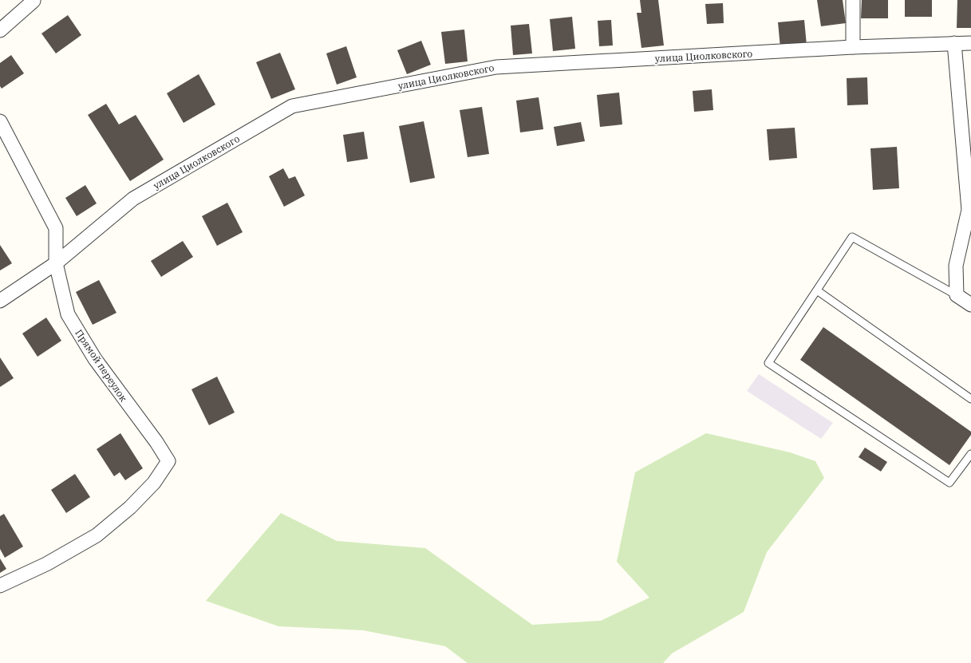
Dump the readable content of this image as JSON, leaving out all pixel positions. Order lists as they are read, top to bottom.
{
  "streets": {
    "street": ["улица Циолковского", "Прямой переулок"]
  },
  "crossings": [
    ["улица Циолковского", "Прямой переулок"]
  ]
}
